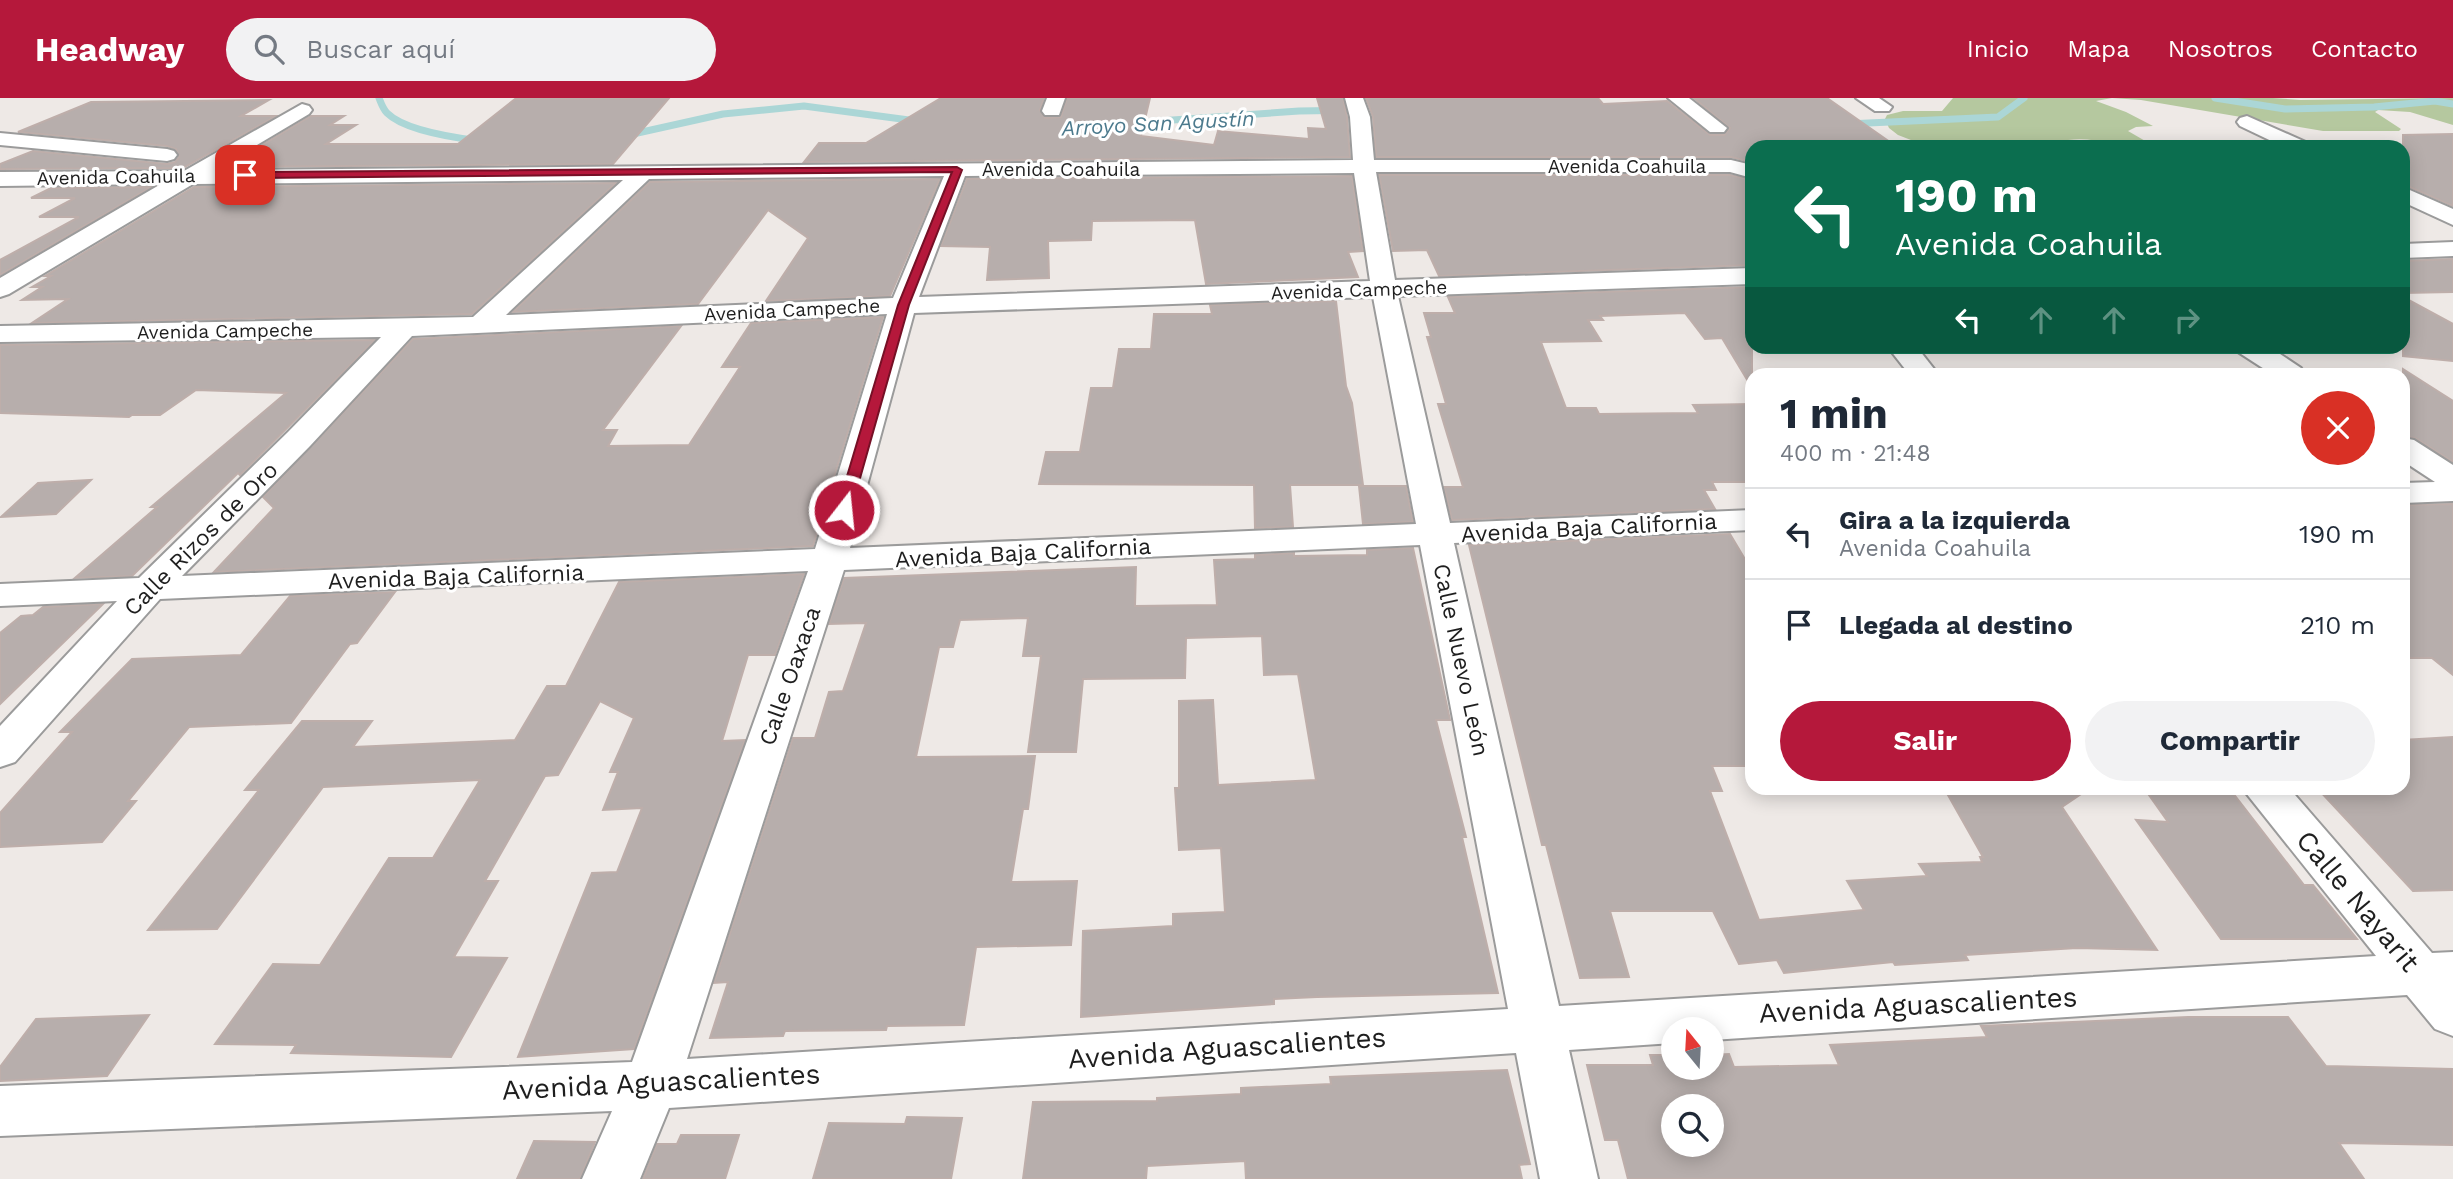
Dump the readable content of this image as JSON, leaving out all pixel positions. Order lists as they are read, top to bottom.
{
  "streets": {
    "street": [
      "Avenida Coahuila",
      "Avenida Campeche",
      "Avenida Baja California",
      "Calle Rizos de Oro",
      "Calle Nuevo León",
      "Calle Oaxaca",
      "Calle Nayarit",
      "Avenida Aguascalientes"
    ]
  },
  "crossings": [
    ["Avenida Coahuila", "Calle Nuevo León"],
    ["Avenida Coahuila", "Calle Oaxaca"],
    ["Avenida Campeche", "Calle Rizos de Oro"],
    ["Avenida Campeche", "Calle Nuevo León"],
    ["Avenida Campeche", "Calle Oaxaca"],
    ["Avenida Baja California", "Calle Rizos de Oro"],
    ["Avenida Baja California", "Calle Nuevo León"],
    ["Avenida Baja California", "Calle Oaxaca"],
    ["Calle Nuevo León", "Avenida Aguascalientes"],
    ["Calle Oaxaca", "Avenida Aguascalientes"],
    ["Calle Nayarit", "Avenida Aguascalientes"]
  ],
  "water": ["Arroyo San Agustín"],
  "north": "top",
  "page": {
    "header": "Headway",
    "search": "Buscar aquí",
    "nav": [
      "Inicio",
      "Mapa",
      "Nosotros",
      "Contacto"
    ],
    "turn": ["190 m", "Avenida Coahuila"],
    "heading": ["1 min", "400 m · 21:48"],
    "list": [
      {
        "name": "Gira a la izquierda",
        "note": "Avenida Coahuila",
        "value": "190 m"
      },
      {
        "name": "Llegada al destino",
        "value": "210 m"
      }
    ],
    "buttons": ["Salir", "Compartir"]
  }
}
